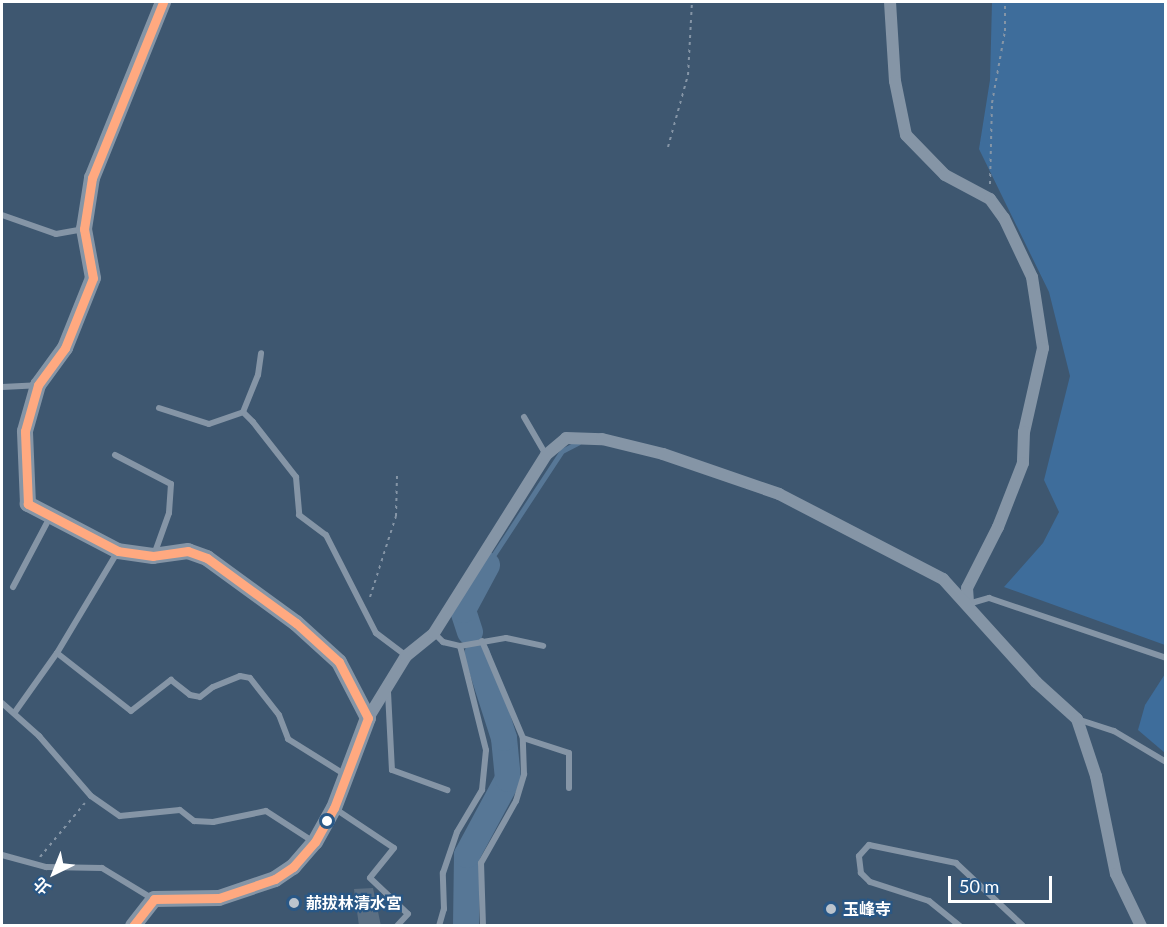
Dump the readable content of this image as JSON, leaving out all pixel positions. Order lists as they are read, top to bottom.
{
  "places": ["𦰡拔林清水宮", "玉峰寺"],
  "scale_bar": "50 m",
  "north": "bottom left"
}
